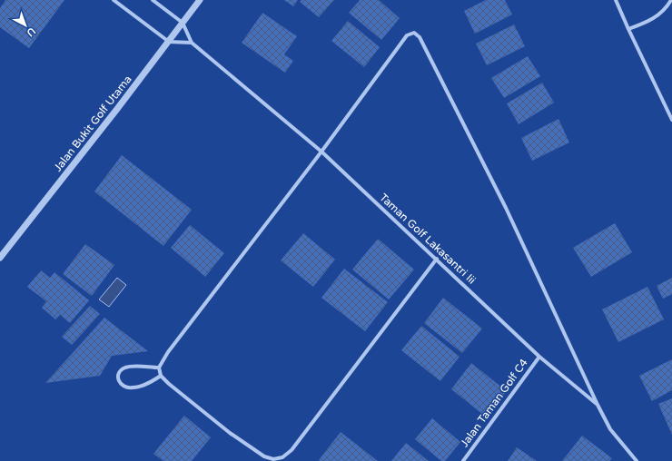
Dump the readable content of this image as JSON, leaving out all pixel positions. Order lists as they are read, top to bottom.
{
  "streets": {
    "street": ["Jalan Bukit Golf Utama", "Taman Golf Lakasantri Iii", "Jalan Taman Golf C4"]
  },
  "crossings": [
    ["Jalan Bukit Golf Utama", "Taman Golf Lakasantri Iii"],
    ["Taman Golf Lakasantri Iii", "Jalan Taman Golf C4"]
  ],
  "north": "bottom right"
}
